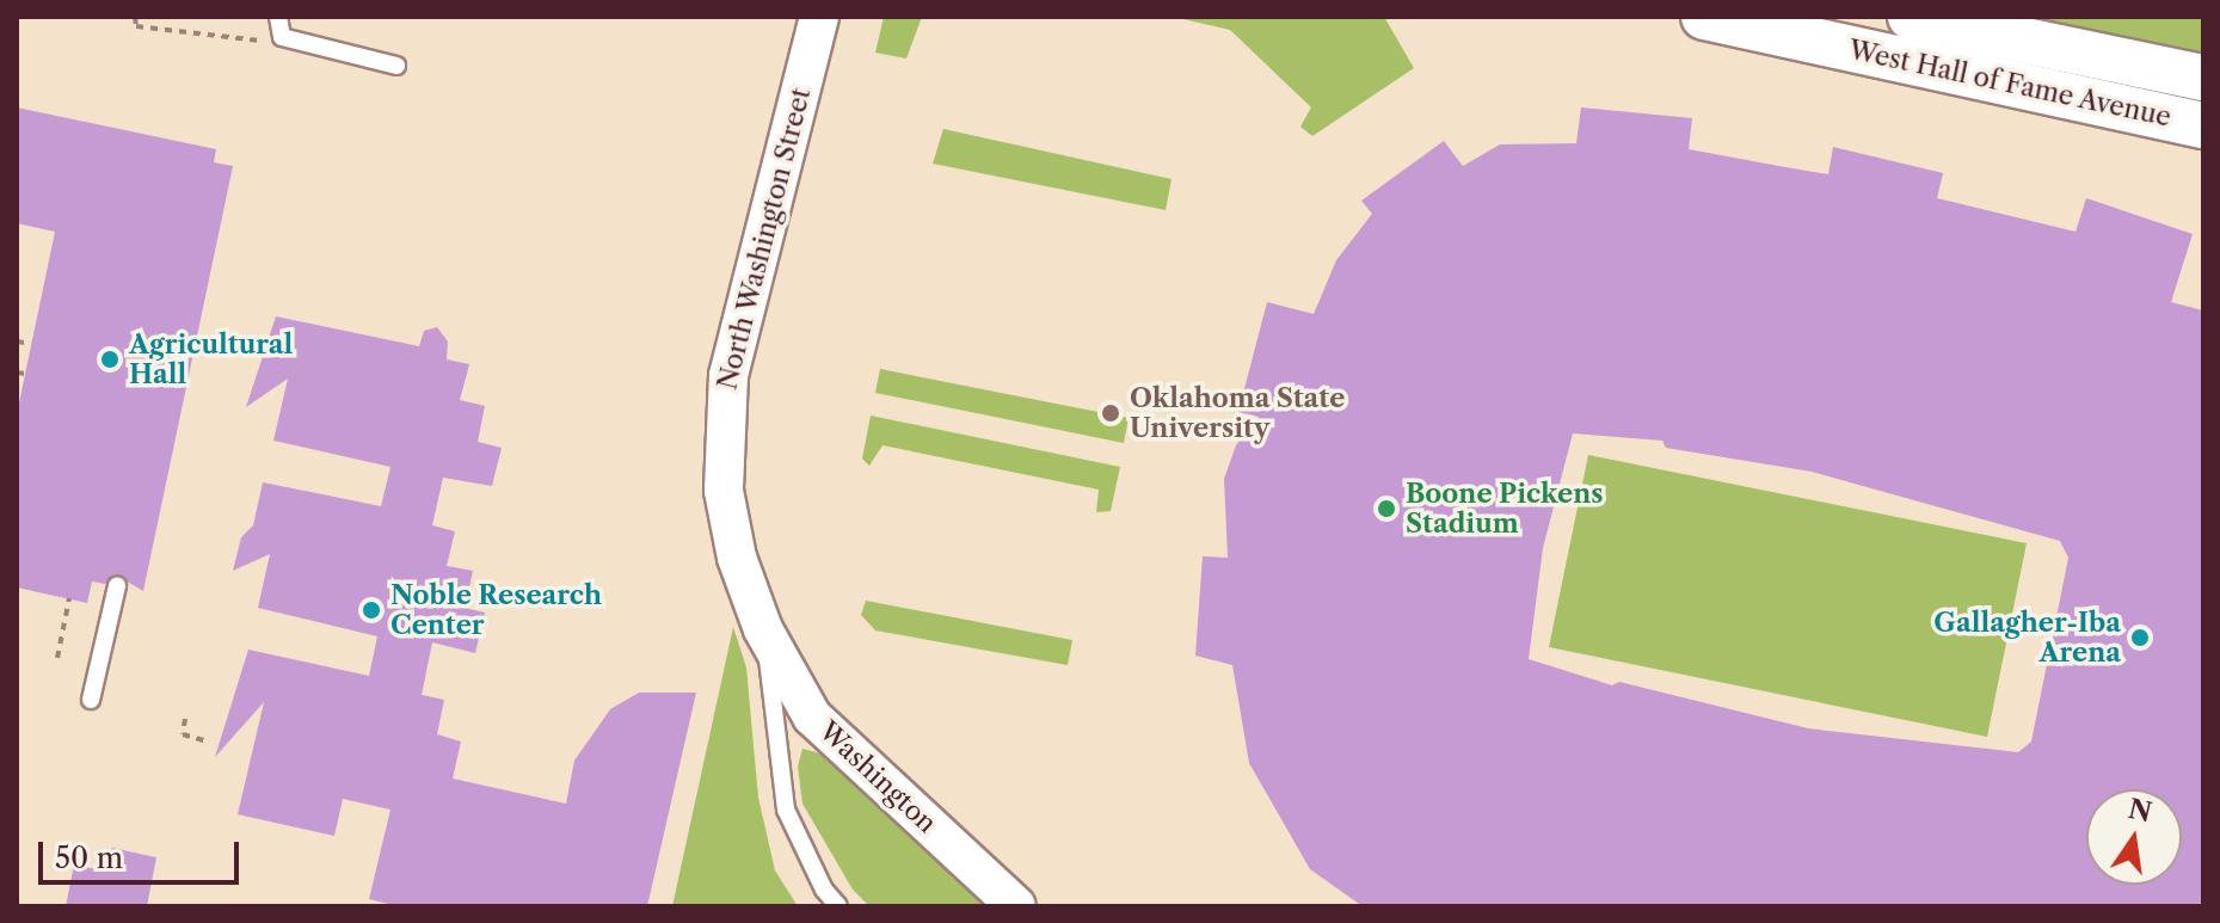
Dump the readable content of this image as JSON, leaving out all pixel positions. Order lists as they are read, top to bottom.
{
  "streets": {
    "main road": ["West Hall of Fame Avenue"],
    "street": ["North Washington Street", "Washington"]
  },
  "crossings": [
    ["North Washington Street", "Washington"]
  ],
  "places": [
    "Agricultural Hall",
    "Oklahoma State University",
    "Boone Pickens Stadium",
    "Noble Research Center",
    "Gallagher-Iba Arena"
  ],
  "scale_bar": "50 m",
  "north": "top"
}
